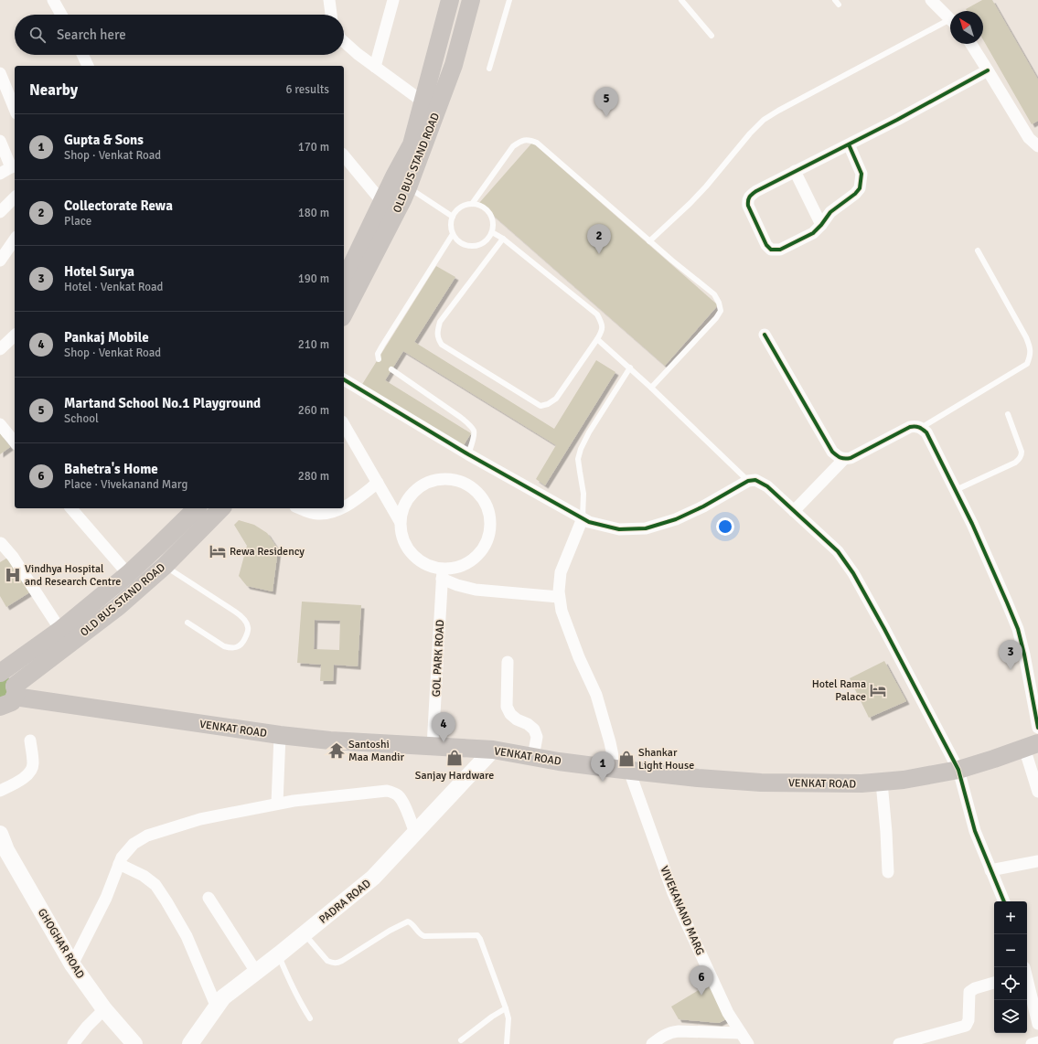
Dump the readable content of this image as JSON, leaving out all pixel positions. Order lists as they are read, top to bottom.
{
  "streets": {
    "main road": ["OLD BUS STAND ROAD", "VENKAT ROAD"],
    "street": [
      "GOL PARK ROAD",
      "PADRA ROAD",
      "VIVEKANAND MARG",
      "GHOGHAR ROAD"
    ]
  },
  "crossings": [
    ["OLD BUS STAND ROAD", "VENKAT ROAD"],
    ["GOL PARK ROAD", "VENKAT ROAD"],
    ["VENKAT ROAD", "PADRA ROAD"],
    ["VENKAT ROAD", "VIVEKANAND MARG"]
  ],
  "places": {
    "hotel": ["Rewa Residency", "Hotel Rama Palace"],
    "hospital": ["Vindhya Hospital and Research Centre"],
    "temple": ["Santoshi Maa Mandir"],
    "shop": ["Sanjay Hardware", "Shankar Light House"]
  },
  "north": "top left",
  "page": {
    "search": "Search here",
    "heading": ["Nearby", "6 results"],
    "pins": [
      "5",
      "2",
      "3",
      "4",
      "1",
      "6"
    ],
    "list": [
      {
        "mark": "1",
        "name": "Gupta & Sons",
        "note": "Shop · Venkat Road",
        "value": "170 m"
      },
      {
        "mark": "2",
        "name": "Collectorate Rewa",
        "note": "Place",
        "value": "180 m"
      },
      {
        "mark": "3",
        "name": "Hotel Surya",
        "note": "Hotel · Venkat Road",
        "value": "190 m"
      },
      {
        "mark": "4",
        "name": "Pankaj Mobile",
        "note": "Shop · Venkat Road",
        "value": "210 m"
      },
      {
        "mark": "5",
        "name": "Martand School No.1 Playground",
        "note": "School",
        "value": "260 m"
      },
      {
        "mark": "6",
        "name": "Bahetra's Home",
        "note": "Place · Vivekanand Marg",
        "value": "280 m"
      }
    ],
    "map_buttons": ["+", "−"]
  }
}
